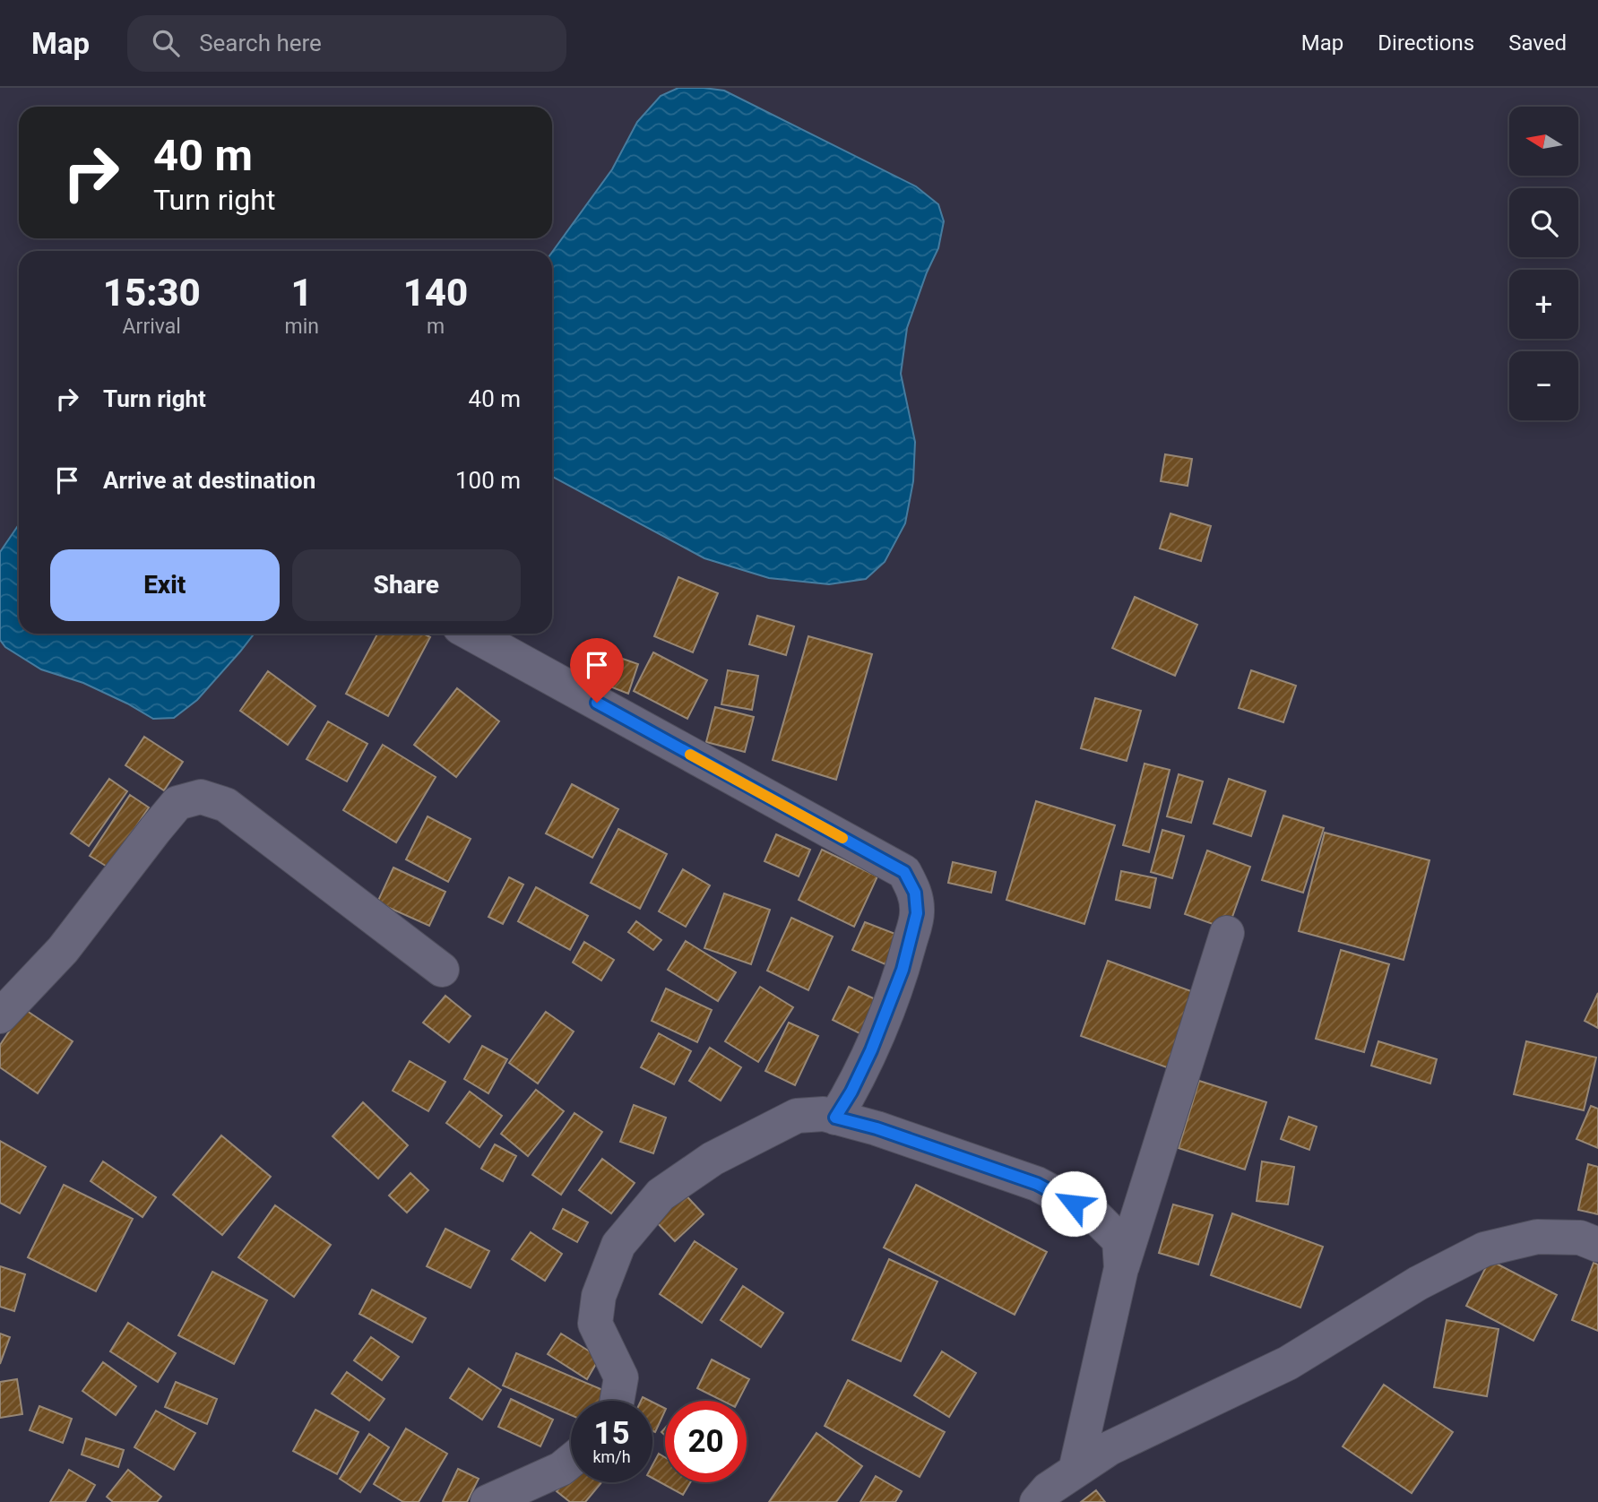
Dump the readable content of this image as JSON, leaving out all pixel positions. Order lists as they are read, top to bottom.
{
  "north": "left",
  "page": {
    "header": "Map",
    "search": "Search here",
    "nav": ["Map", "Directions", "Saved"],
    "map_buttons": ["+", "−"],
    "turn": ["40 m", "Turn right"],
    "eta": [
      "15:30",
      "Arrival",
      "1",
      "min",
      "140",
      "m"
    ],
    "list": [
      {
        "name": "Turn right",
        "value": "40 m"
      },
      {
        "name": "Arrive at destination",
        "value": "100 m"
      }
    ],
    "buttons": ["Exit", "Share"],
    "speed": "15 km/h",
    "limit": "20"
  }
}
